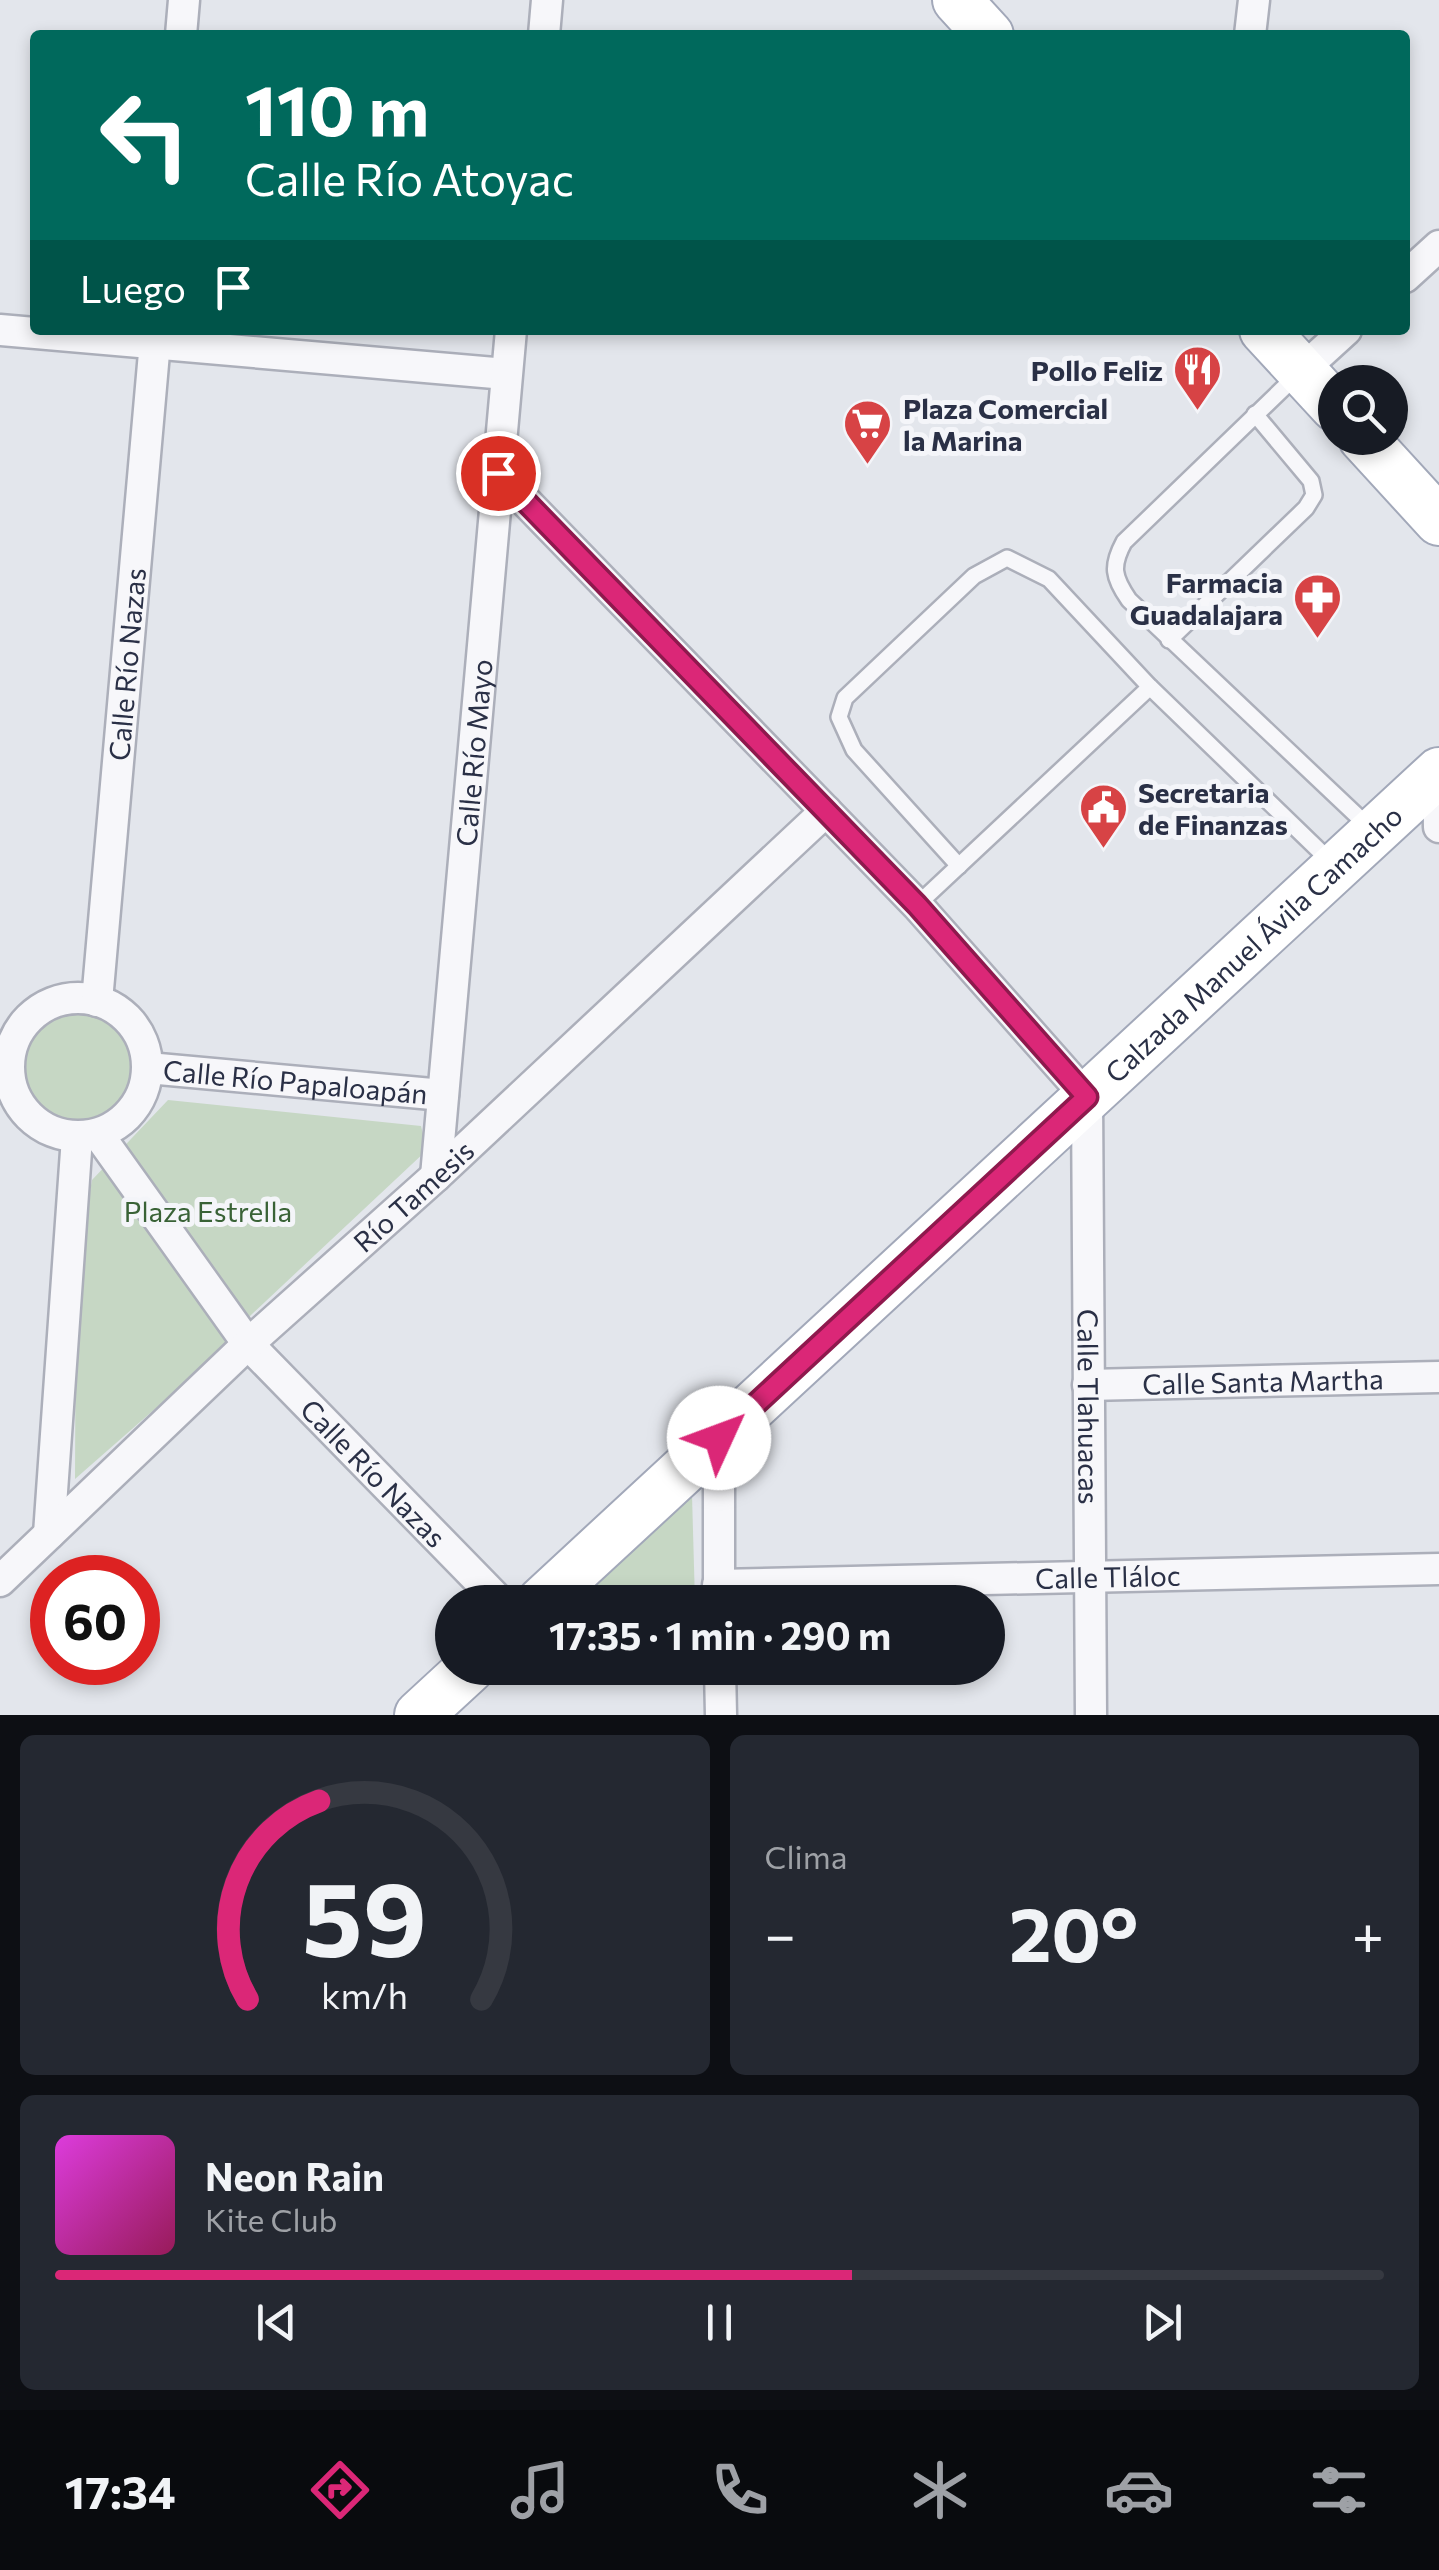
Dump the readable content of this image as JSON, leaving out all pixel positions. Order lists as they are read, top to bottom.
{
  "streets": {
    "main road": ["Calzada Manuel Ávila Camacho"],
    "street": [
      "Calle Río Nazas",
      "Calle Río Mayo",
      "Calle Río Papaloapán",
      "Río Tamesis",
      "Calle Santa Martha",
      "Calle Tlahuacas",
      "Calle Tláloc"
    ]
  },
  "crossings": [
    ["Calle Río Nazas", "Calle Río Papaloapán"],
    ["Calle Río Nazas", "Río Tamesis"],
    ["Calle Río Mayo", "Calle Río Papaloapán"],
    ["Calle Río Mayo", "Río Tamesis"],
    ["Calzada Manuel Ávila Camacho", "Calle Tlahuacas"],
    ["Calle Santa Martha", "Calle Tlahuacas"],
    ["Calle Tlahuacas", "Calle Tláloc"]
  ],
  "parks": ["Plaza Estrella"],
  "places": {
    "restaurant": ["Pollo Feliz"],
    "supermarket": ["Plaza Comercial la Marina"],
    "pharmacy": ["Farmacia Guadalajara"],
    "public building": ["Secretaria de Finanzas"]
  },
  "page": {
    "turn": ["110 m", "Calle Río Atoyac"],
    "then": "Luego",
    "limit": "60",
    "trip": "17:35 · 1 min · 290 m",
    "tile": "Clima",
    "heat": ["−", "20°", "+"],
    "song": ["Neon Rain", "Kite Club"],
    "tabs": "17:34",
    "gauge": ["59", "km/h"]
  }
}
